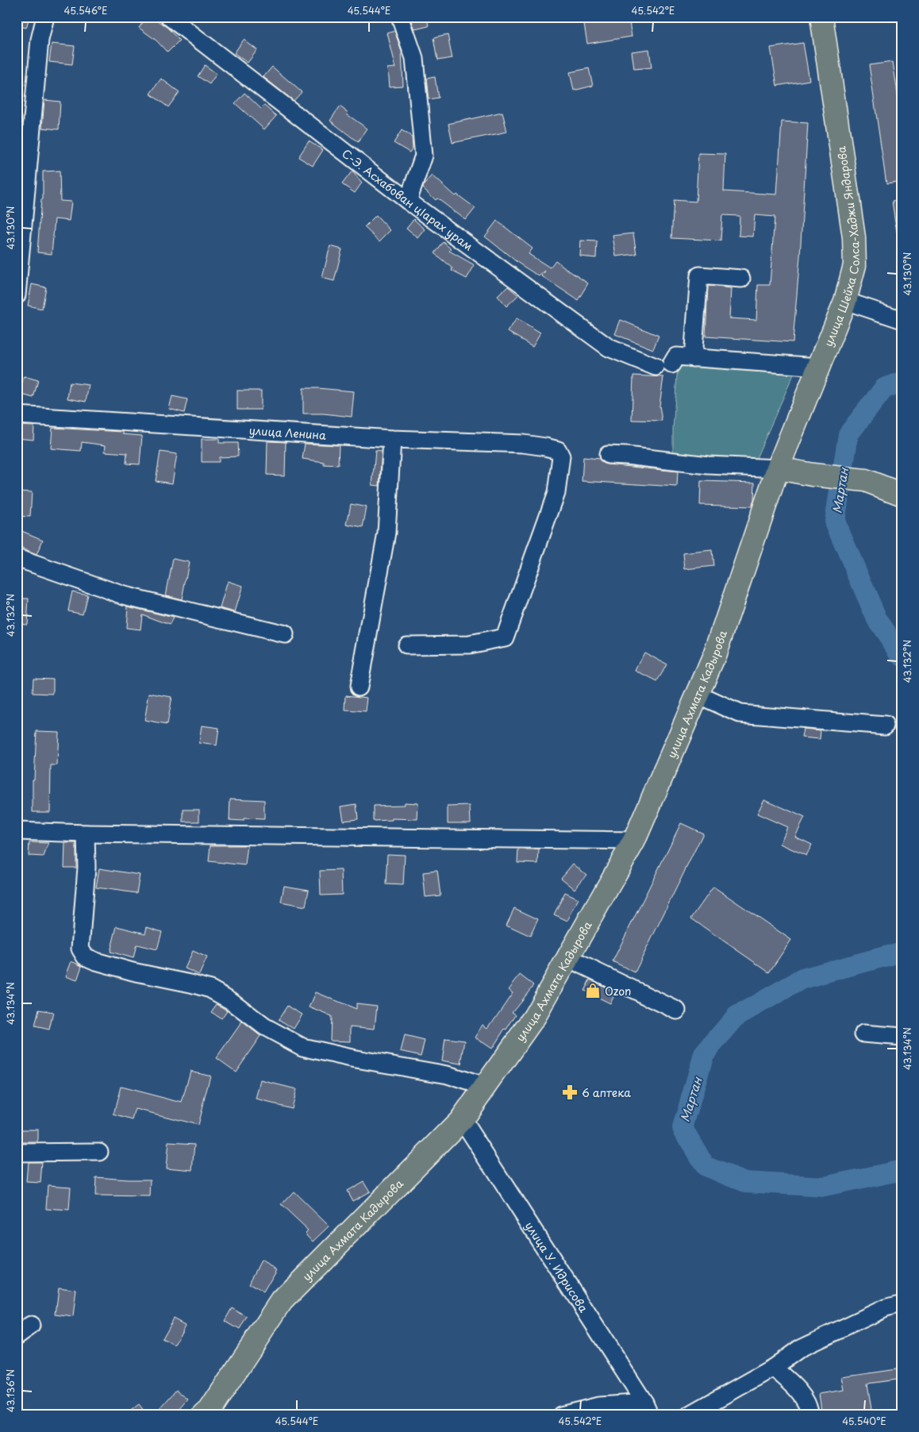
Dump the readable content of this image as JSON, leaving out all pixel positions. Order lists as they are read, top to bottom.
{
  "streets": {
    "main road": ["улица Шейха Солса-Хаджи Яндарова", "улица Ахмата Кадырова"],
    "street": ["С-Э. Асхабован цIарах урам", "улица Ленина", "улица У. Идрисова"]
  },
  "crossings": [
    ["улица Шейха Солса-Хаджи Яндарова", "улица Ахмата Кадырова"],
    ["улица Ахмата Кадырова", "улица У. Идрисова"]
  ],
  "water": ["Мартан"],
  "places": {
    "shop": ["Ozon"],
    "pharmacy": ["6 аптека"]
  },
  "coordinates": [
    "45.546°E",
    "45.544°E",
    "45.542°E",
    "43.130°N",
    "43.132°N",
    "43.134°N",
    "43.136°N",
    "45.540°E"
  ]
}
